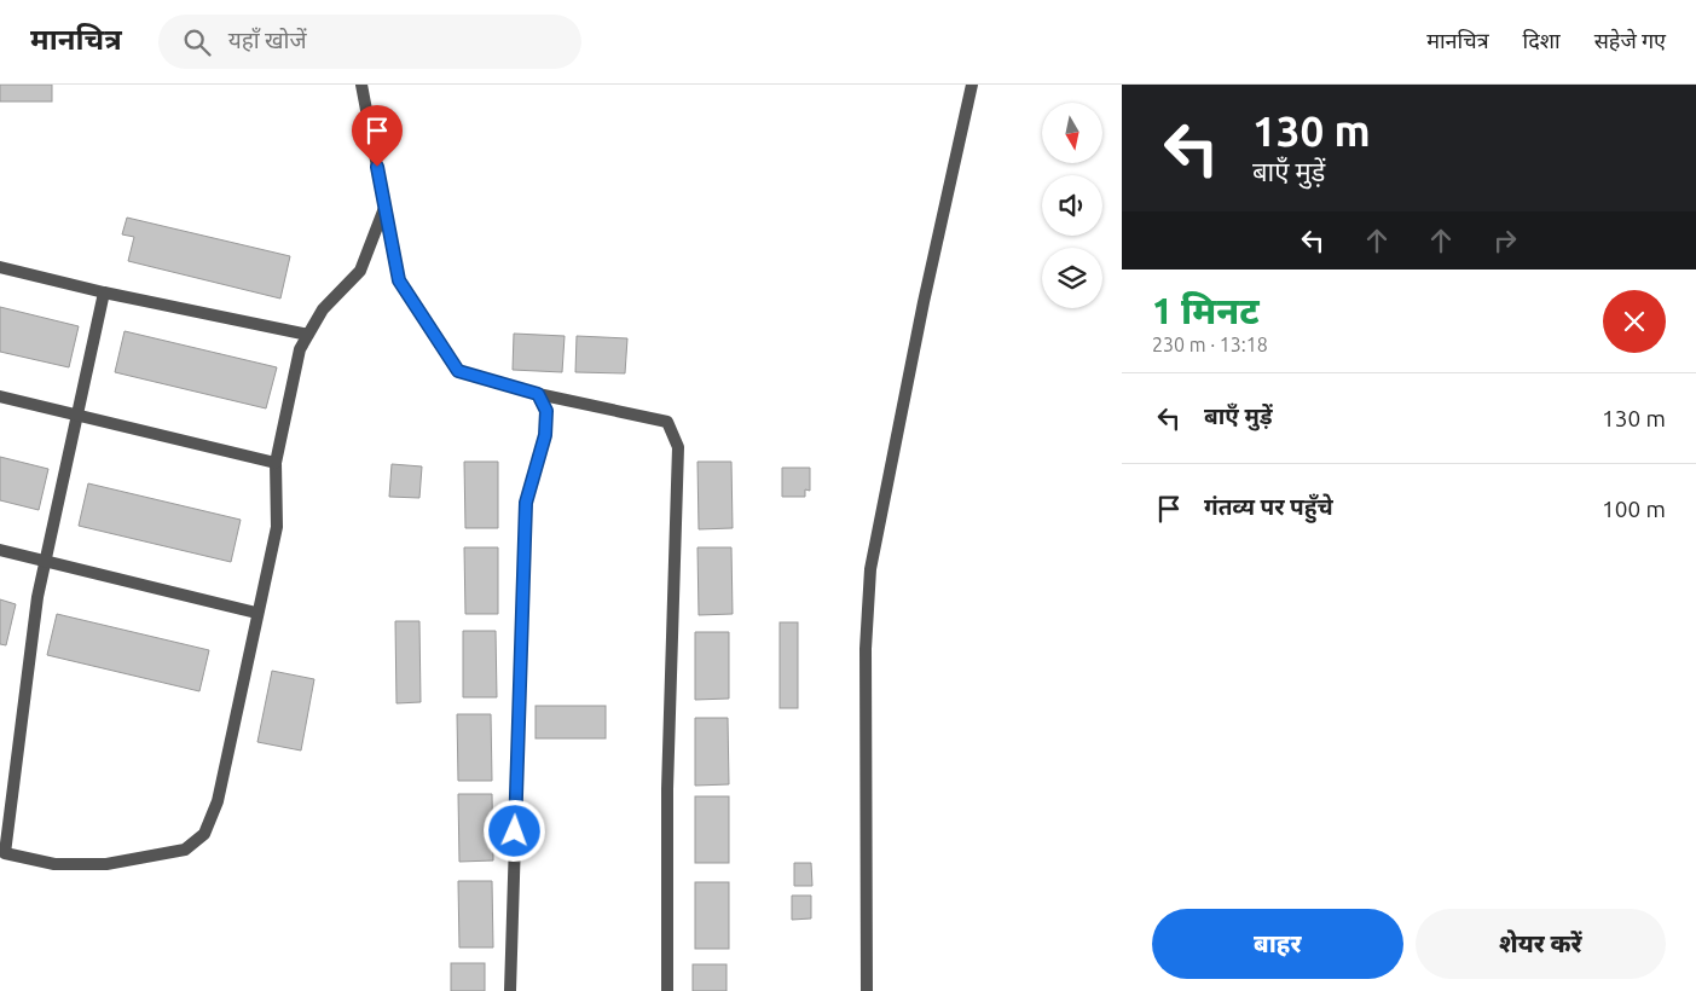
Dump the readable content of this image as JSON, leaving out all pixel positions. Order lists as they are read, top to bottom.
{
  "north": "bottom",
  "page": {
    "header": "मानचित्र",
    "search": "यहाँ खोजें",
    "nav": ["मानचित्र", "दिशा", "सहेजे गए"],
    "turn": ["130 m", "बाएँ मुड़ें"],
    "heading": ["1 मिनट", "230 m · 13:18"],
    "list": [
      {
        "name": "बाएँ मुड़ें",
        "value": "130 m"
      },
      {
        "name": "गंतव्य पर पहुँचे",
        "value": "100 m"
      }
    ],
    "buttons": ["बाहर", "शेयर करें"]
  }
}
